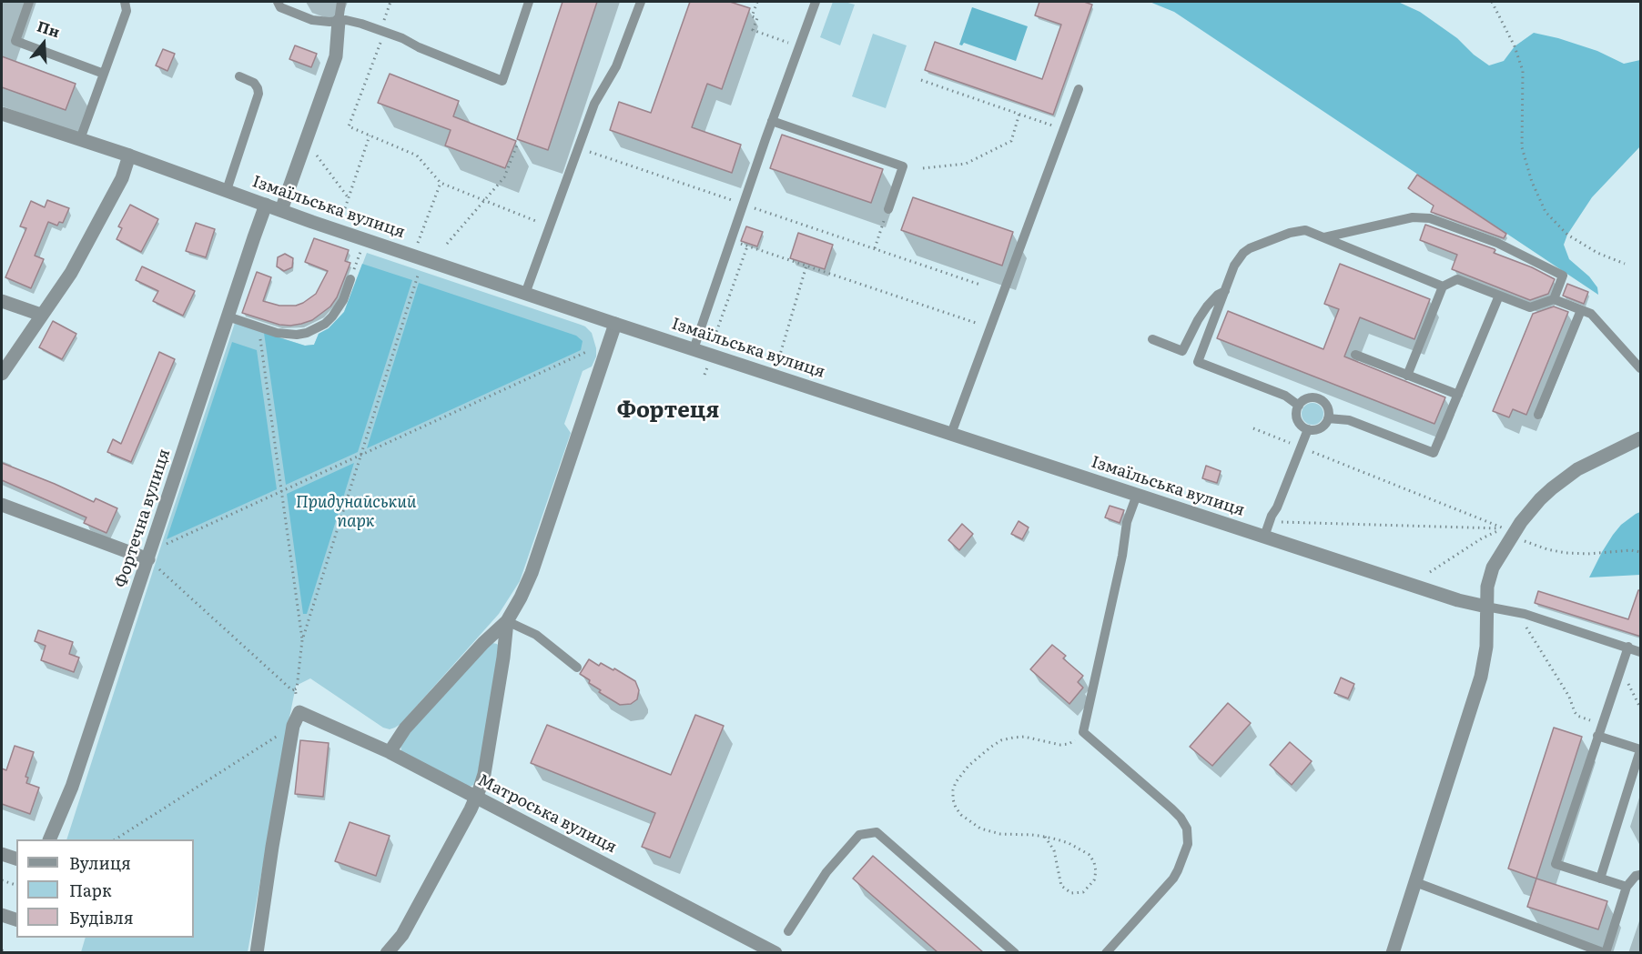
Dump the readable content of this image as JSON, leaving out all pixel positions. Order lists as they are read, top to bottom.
{
  "streets": {
    "street": ["Ізмаїльська вулиця", "Фортечна вулиця", "Матроська вулиця"]
  },
  "crossings": [
    ["Ізмаїльська вулиця", "Фортечна вулиця"]
  ],
  "districts": ["Фортеця"],
  "parks": ["Придунайський парк"],
  "legend": ["Вулиця", "Парк", "Будівля"],
  "north": "top"
}
